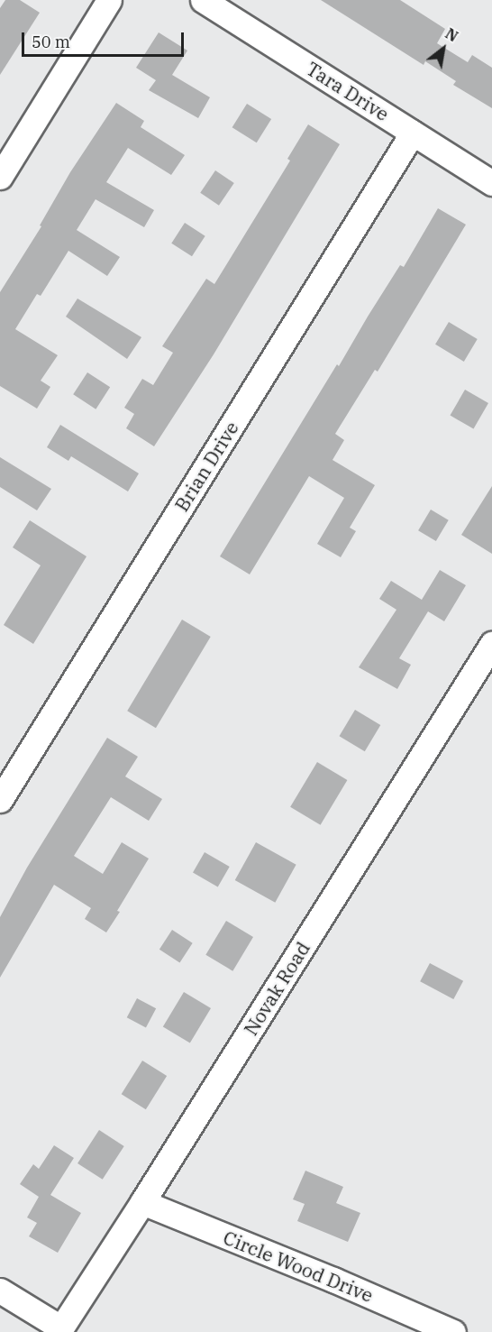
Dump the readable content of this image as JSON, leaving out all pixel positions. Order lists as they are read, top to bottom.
{
  "streets": {
    "street": [
      "Tara Drive",
      "Brian Drive",
      "Novak Road",
      "Circle Wood Drive"
    ]
  },
  "crossings": [
    ["Tara Drive", "Brian Drive"],
    ["Novak Road", "Circle Wood Drive"]
  ],
  "scale_bar": "50 m",
  "north": "top right"
}
